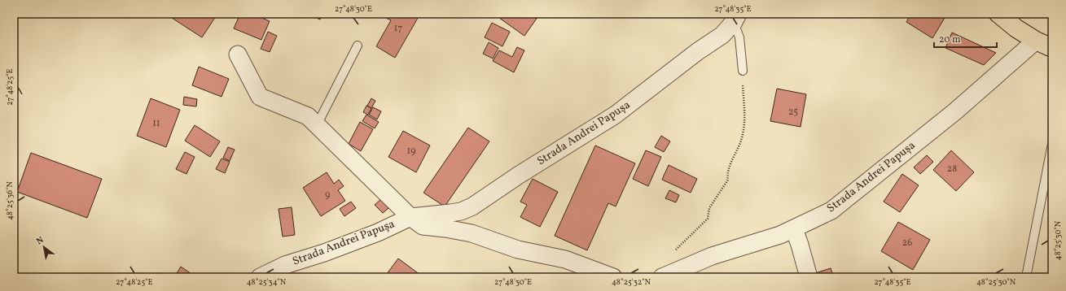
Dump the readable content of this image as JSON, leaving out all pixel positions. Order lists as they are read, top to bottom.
{
  "streets": {
    "street": ["Strada Andrei Papușa"]
  },
  "house_numbers": [
    "17",
    "25",
    "11",
    "19",
    "28",
    "9",
    "26"
  ],
  "scale_bar": "20 m",
  "north": "top left",
  "coordinates": [
    "27°48'30\"E",
    "27°48'35\"E",
    "27°48'25\"E",
    "48°25'36\"N",
    "48°25'30\"N",
    "48°25'34\"N",
    "48°25'32\"N"
  ]
}
